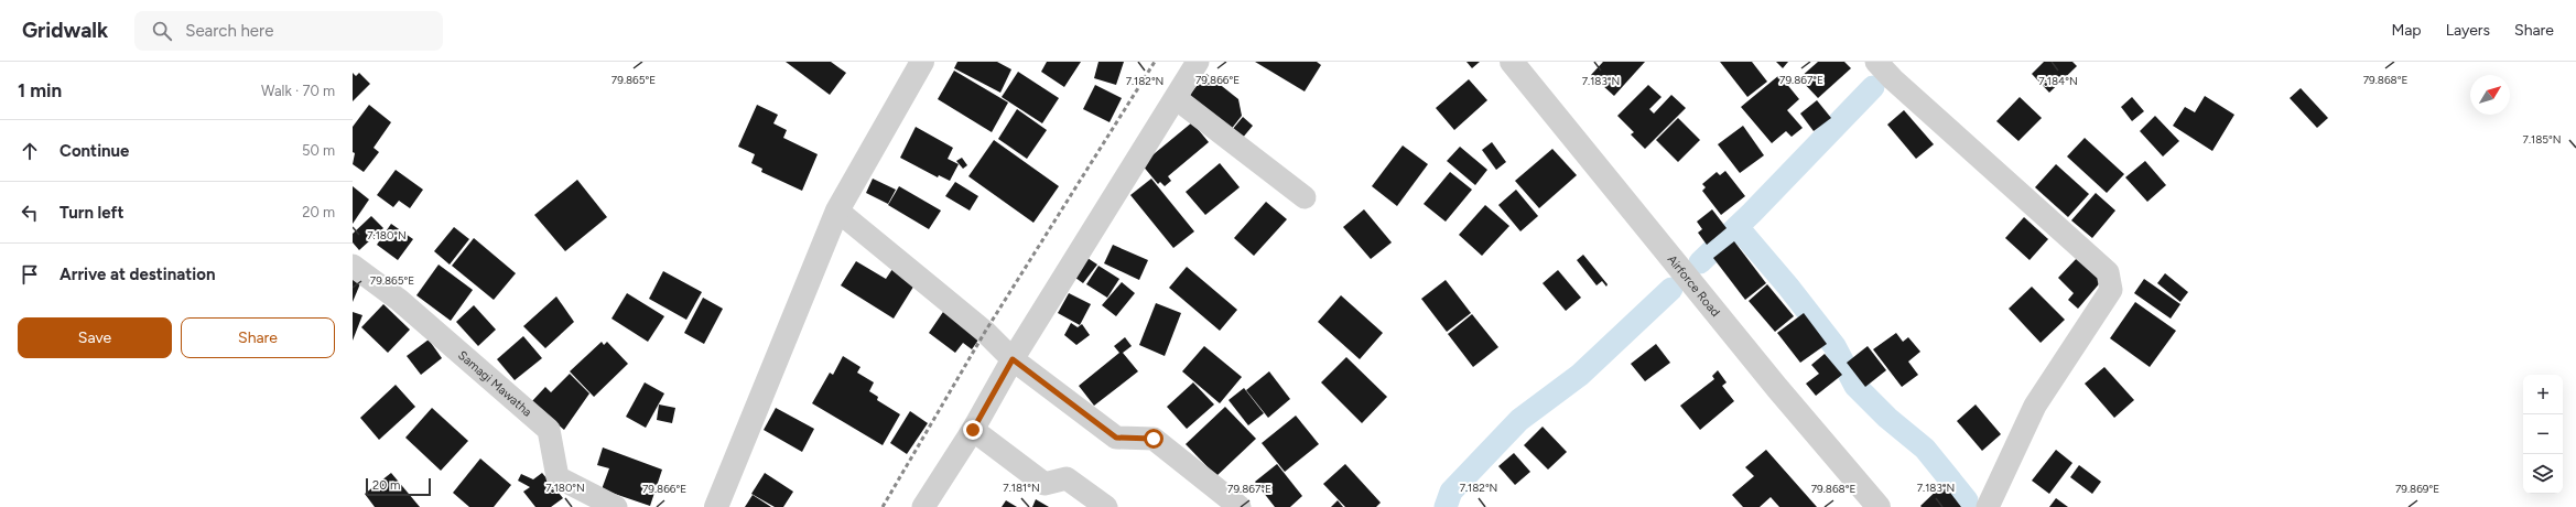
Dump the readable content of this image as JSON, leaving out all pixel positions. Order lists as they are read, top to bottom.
{
  "streets": {
    "street": ["Airforce Road", "Samagi Mawatha"]
  },
  "scale_bar": "20 m",
  "north": "top right",
  "page": {
    "header": "Gridwalk",
    "search": "Search here",
    "nav": ["Map", "Layers", "Share"],
    "heading": ["1 min", "Walk · 70 m"],
    "list": [
      ["Continue", "50 m"],
      ["Turn left", "20 m"],
      "Arrive at destination"
    ],
    "buttons": ["Save", "Share"],
    "map_buttons": ["+", "−"],
    "scale": "20 m"
  },
  "coordinates": [
    "79.865°E",
    "79.866°E",
    "79.867°E",
    "79.868°E",
    "7.182°N",
    "7.183°N",
    "7.184°N",
    "7.185°N",
    "7.180°N",
    "7.181°N",
    "79.869°E"
  ]
}
